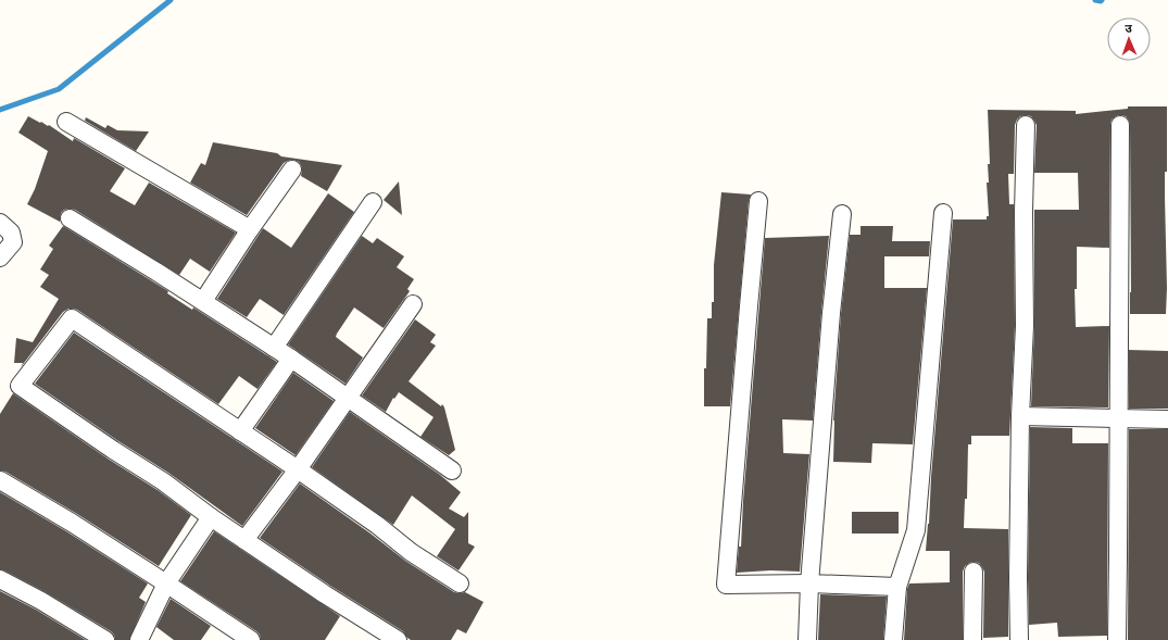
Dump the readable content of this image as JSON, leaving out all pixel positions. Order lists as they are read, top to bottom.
{
  "north": "top"
}
